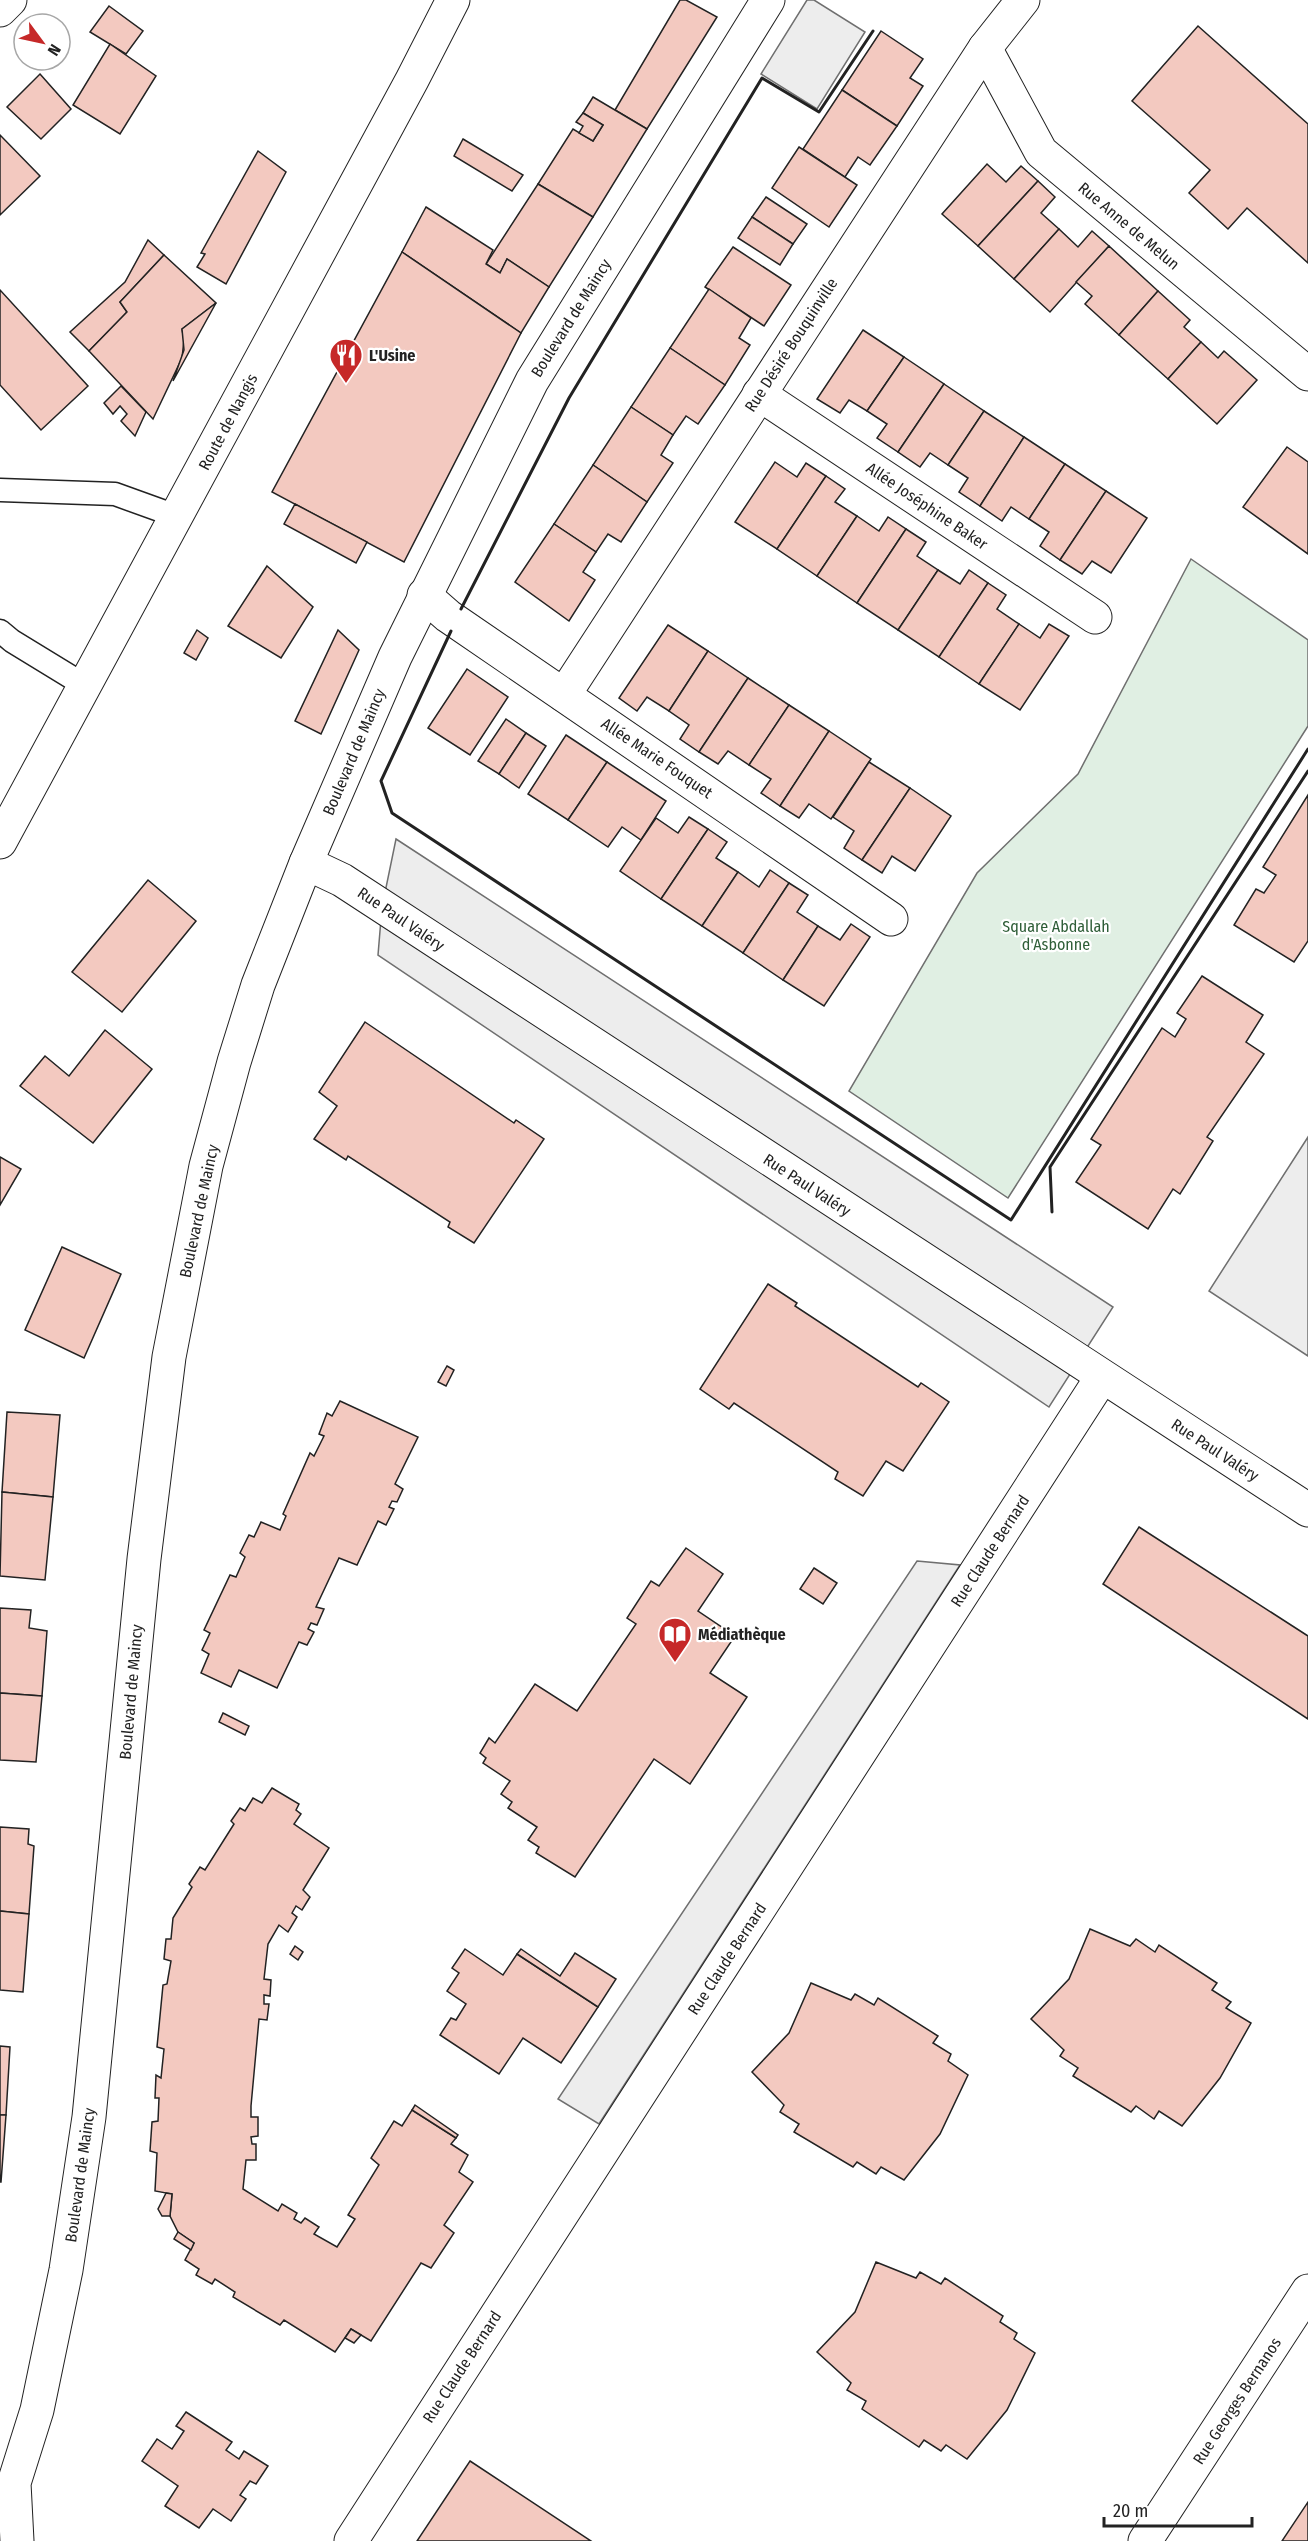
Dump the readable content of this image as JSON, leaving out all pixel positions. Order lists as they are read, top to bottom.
{
  "streets": {
    "street": [
      "Rue Anne de Melun",
      "Boulevard de Maincy",
      "Rue Désiré Bouquinville",
      "Route de Nangis",
      "Allée Joséphine Baker",
      "Allée Marie Fouquet",
      "Rue Paul Valéry",
      "Rue Claude Bernard",
      "Rue Georges Bernanos"
    ]
  },
  "crossings": [
    ["Rue Anne de Melun", "Rue Désiré Bouquinville"],
    ["Boulevard de Maincy", "Allée Marie Fouquet"],
    ["Boulevard de Maincy", "Rue Paul Valéry"],
    ["Rue Désiré Bouquinville", "Allée Joséphine Baker"],
    ["Rue Désiré Bouquinville", "Allée Marie Fouquet"],
    ["Rue Paul Valéry", "Rue Claude Bernard"]
  ],
  "parks": ["Square Abdallah d'Asbonne"],
  "places": {
    "restaurant": ["L'Usine"],
    "library": ["Médiathèque"]
  },
  "scale_bar": "20 m",
  "north": "bottom right"
}
